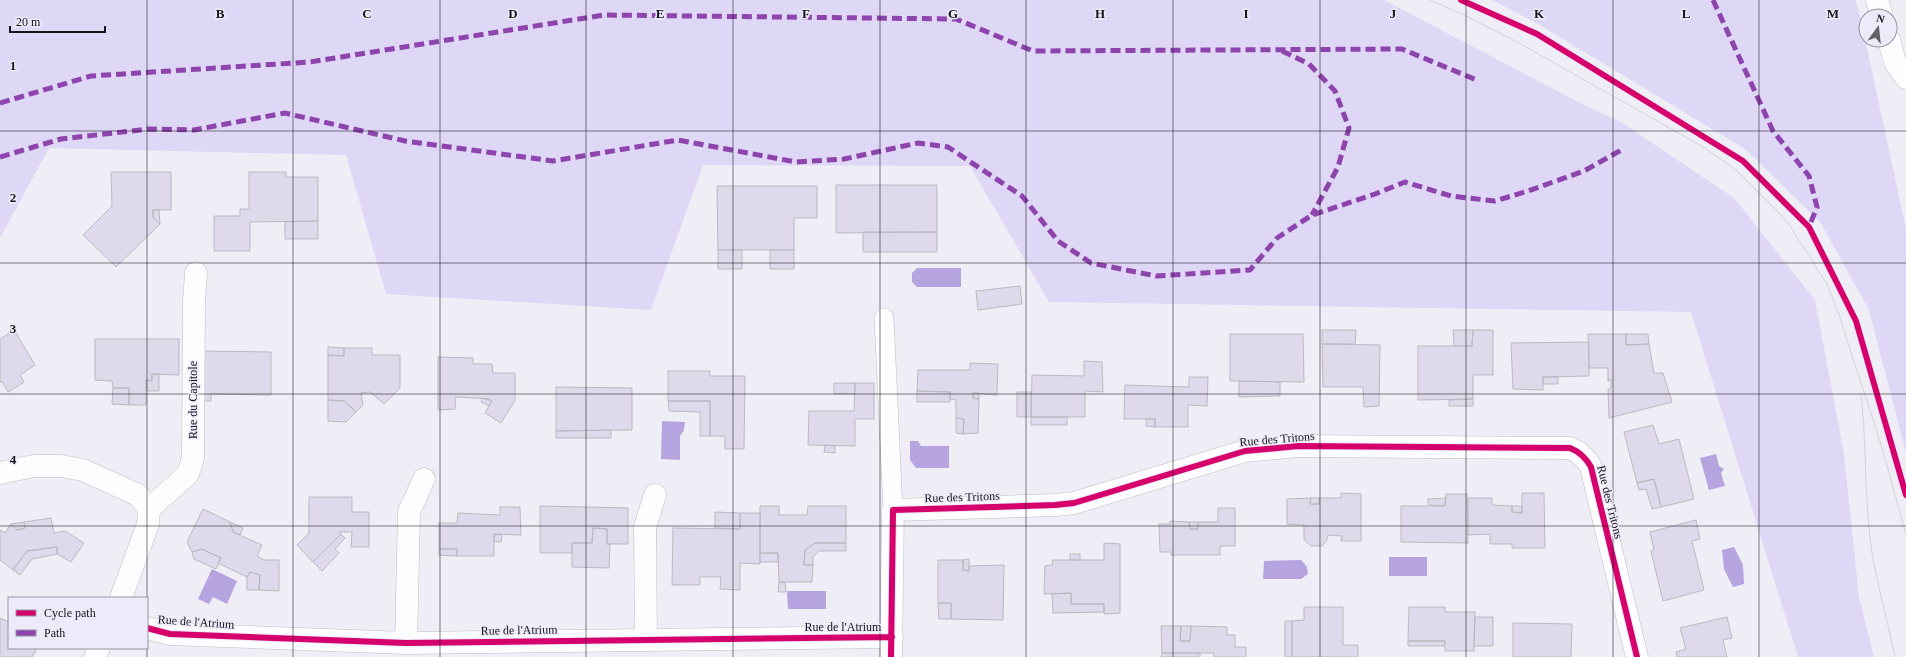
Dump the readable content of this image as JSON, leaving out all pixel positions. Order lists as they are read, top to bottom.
{
  "streets": {
    "street": ["Rue du Capitole", "Rue des Tritons", "Rue de l'Atrium"]
  },
  "legend": ["Cycle path", "Path"],
  "scale_bar": "20 m",
  "north": "top",
  "grid": {
    "columns": [
      "B",
      "C",
      "D",
      "E",
      "F",
      "G",
      "H",
      "I",
      "J",
      "K",
      "L",
      "M"
    ],
    "rows": [
      "1",
      "2",
      "3",
      "4"
    ]
  }
}
